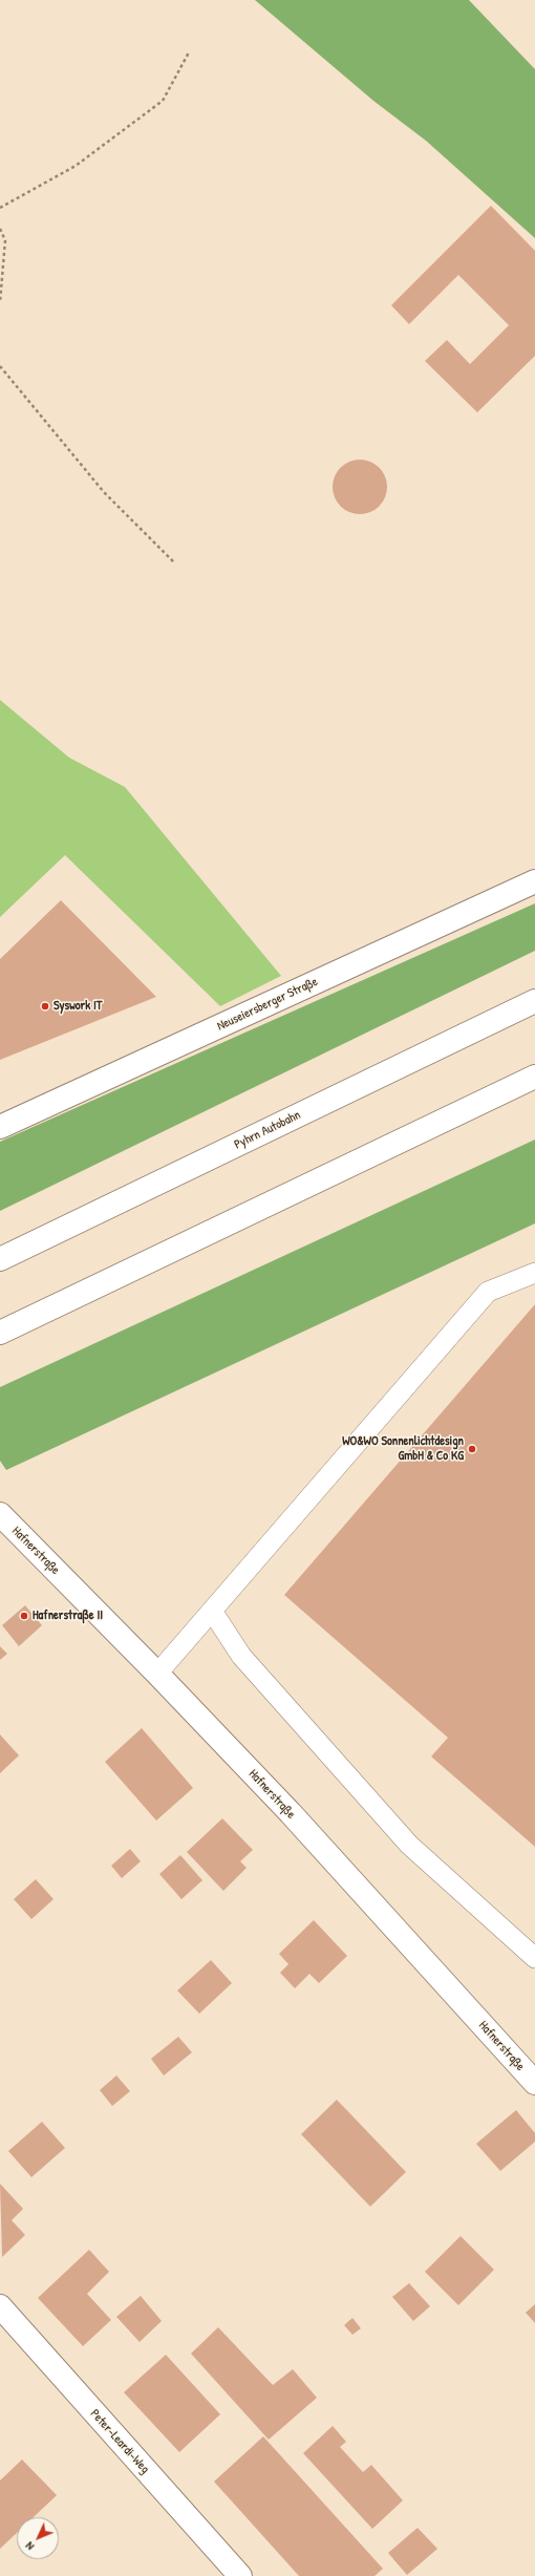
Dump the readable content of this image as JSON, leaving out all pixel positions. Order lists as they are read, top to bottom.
{
  "streets": {
    "main road": [
      "Neuseiersberger Straße",
      "Pyhrn Autobahn",
      "Hafnerstraße",
      "Peter-Leardi-Weg"
    ]
  },
  "places": ["Syswork IT", "WO&WO Sonnenlichtdesign GmbH & Co KG", "Hafnerstraße II"],
  "north": "bottom left"
}
